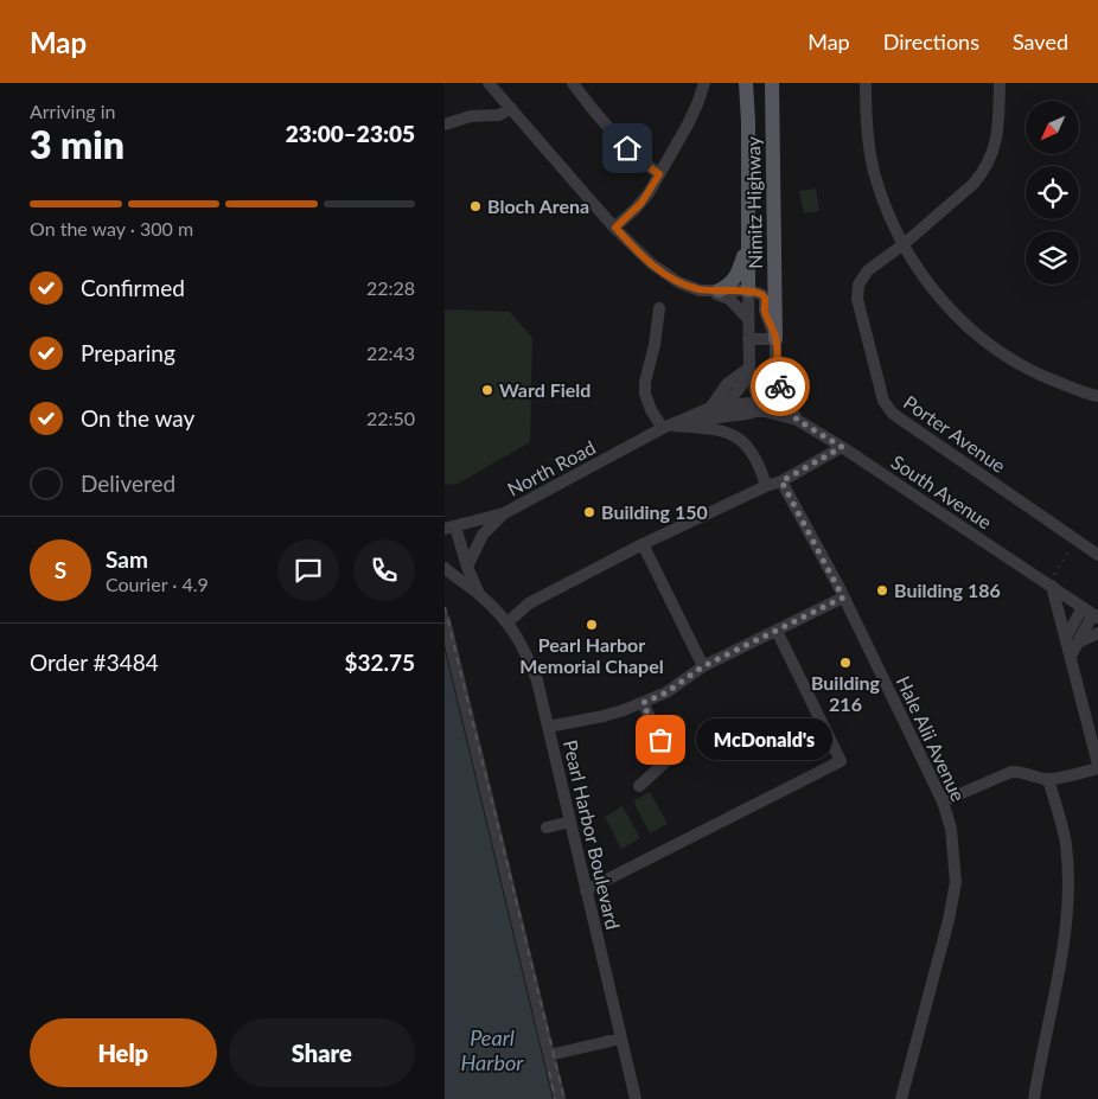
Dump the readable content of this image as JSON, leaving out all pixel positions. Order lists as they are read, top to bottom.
{
  "streets": {
    "main road": ["Nimitz Highway"],
    "street": [
      "Porter Avenue",
      "North Road",
      "South Avenue",
      "Hale Alii Avenue",
      "Pearl Harbor Boulevard"
    ]
  },
  "crossings": [
    ["North Road", "South Avenue"]
  ],
  "water": ["Pearl Harbor"],
  "places": [
    "Bloch Arena",
    "Ward Field",
    "Building 150",
    "Building 186",
    "Pearl Harbor Memorial Chapel",
    "Building 216",
    "McDonald's"
  ],
  "north": "bottom left",
  "page": {
    "header": "Map",
    "nav": ["Map", "Directions", "Saved"],
    "heading": ["3 min", "Arriving in", "23:00–23:05"],
    "panel": [
      "Sam",
      "Courier · 4.9",
      "Order #3484",
      "$32.75"
    ],
    "bar": "On the way · 300 m",
    "list": [
      ["Confirmed", "22:28"],
      ["Preparing", "22:43"],
      ["On the way", "22:50"],
      "Delivered"
    ],
    "round": "S",
    "bubble": "McDonald's",
    "buttons": ["Help", "Share"]
  }
}
